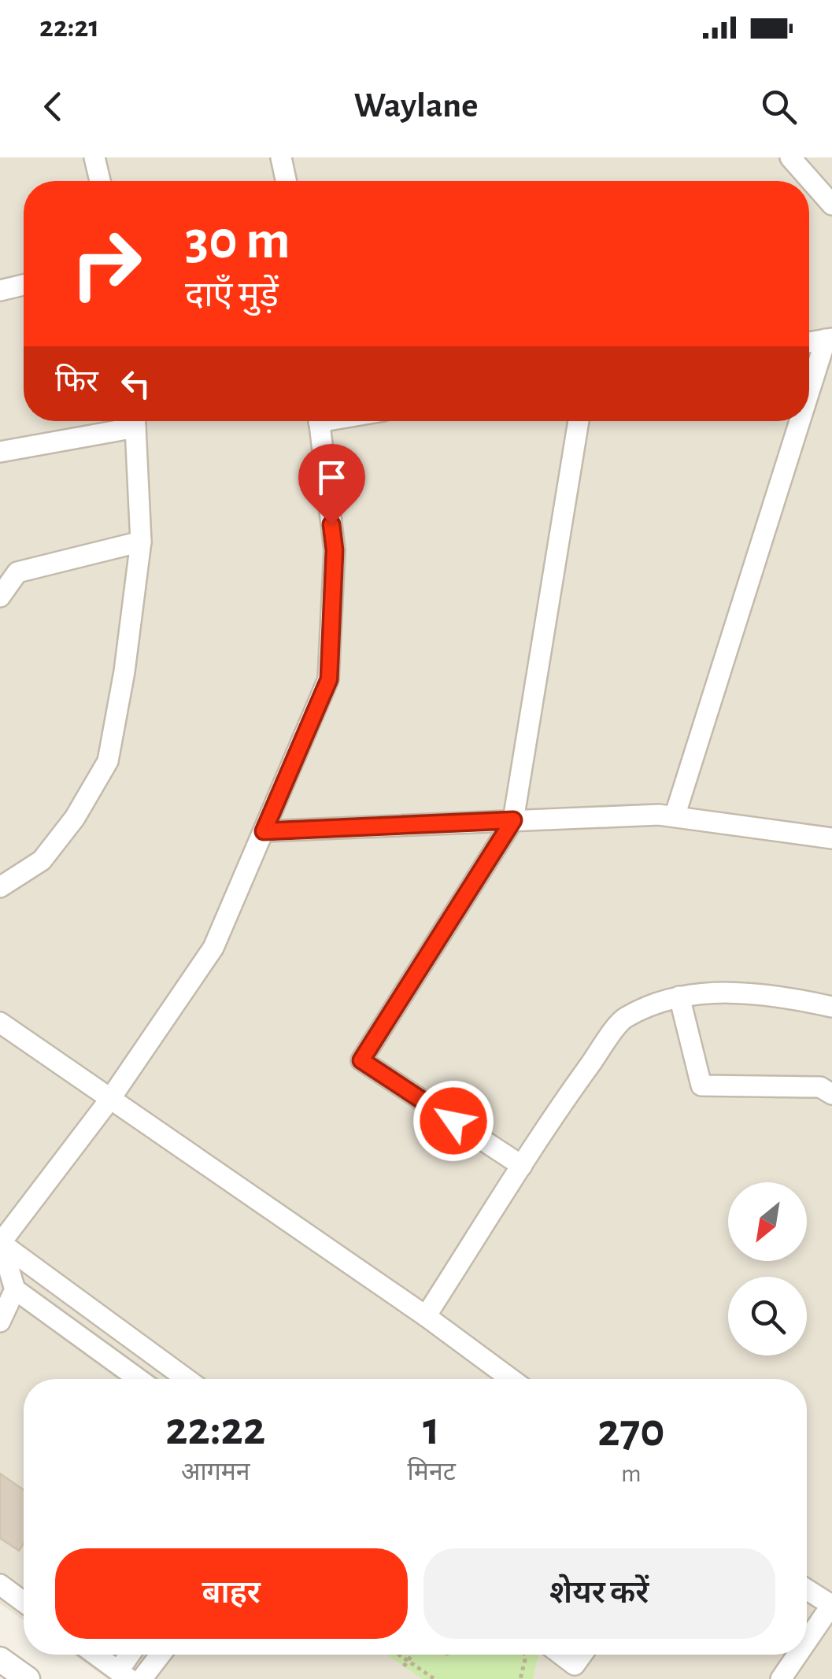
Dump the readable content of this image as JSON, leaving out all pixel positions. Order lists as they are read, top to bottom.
{
  "north": "bottom left",
  "page": {
    "status": "22:21",
    "header": "Waylane",
    "turn": ["30 m", "दाएँ मुड़ें"],
    "then": "फिर",
    "eta": [
      "22:22",
      "आगमन",
      "1",
      "मिनट",
      "270",
      "m"
    ],
    "buttons": ["बाहर", "शेयर करें"]
  }
}
